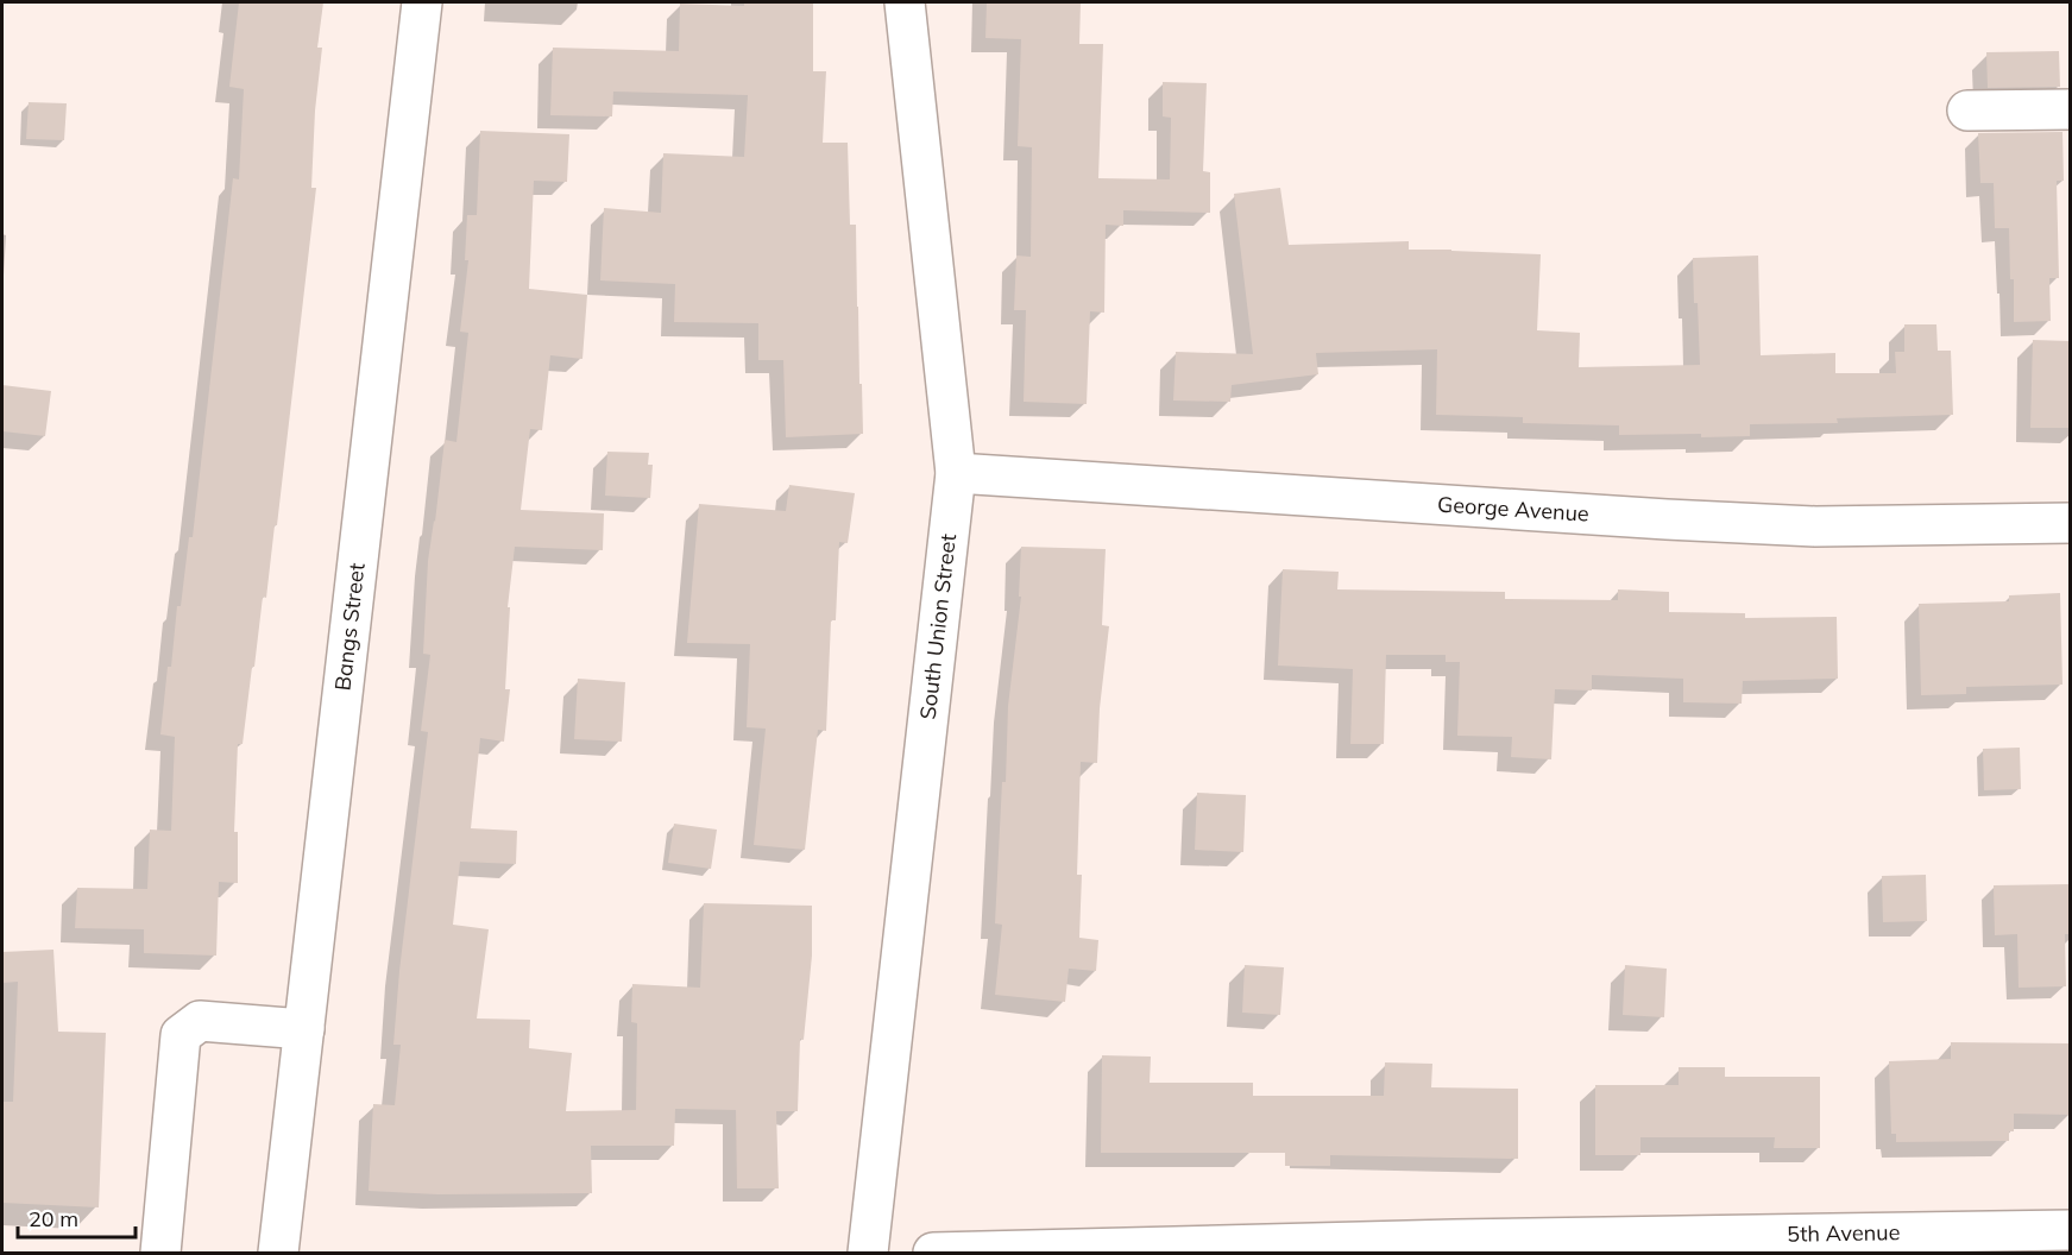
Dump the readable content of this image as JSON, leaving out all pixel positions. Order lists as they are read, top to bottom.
{
  "streets": {
    "street": [
      "George Avenue",
      "Bangs Street",
      "South Union Street",
      "5th Avenue"
    ]
  },
  "crossings": [
    ["George Avenue", "South Union Street"]
  ],
  "scale_bar": "20 m"
}
